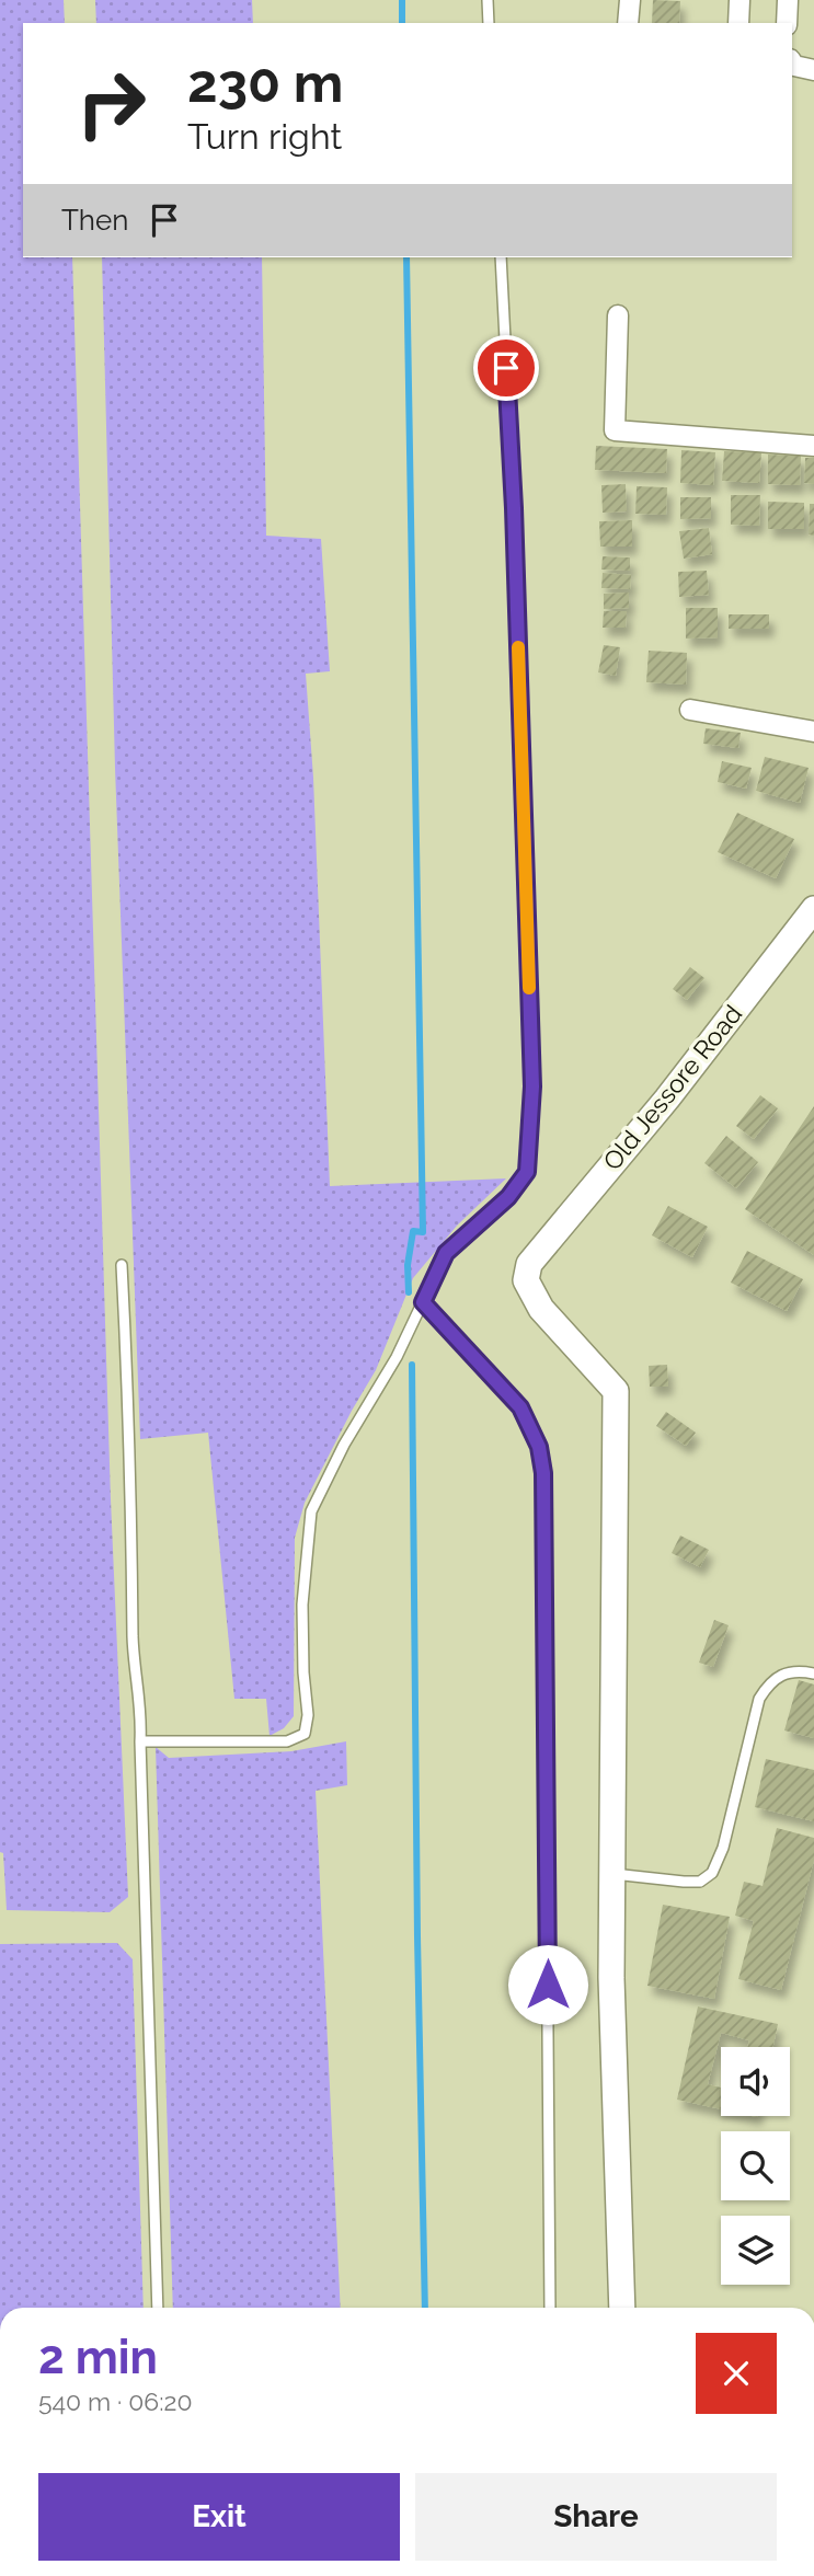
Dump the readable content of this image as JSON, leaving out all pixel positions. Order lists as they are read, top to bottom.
{
  "streets": {
    "street": ["Old Jessore Road"]
  },
  "page": {
    "turn": ["230 m", "Turn right"],
    "then": "Then",
    "heading": ["2 min", "540 m · 06:20"],
    "buttons": ["Exit", "Share"]
  }
}
